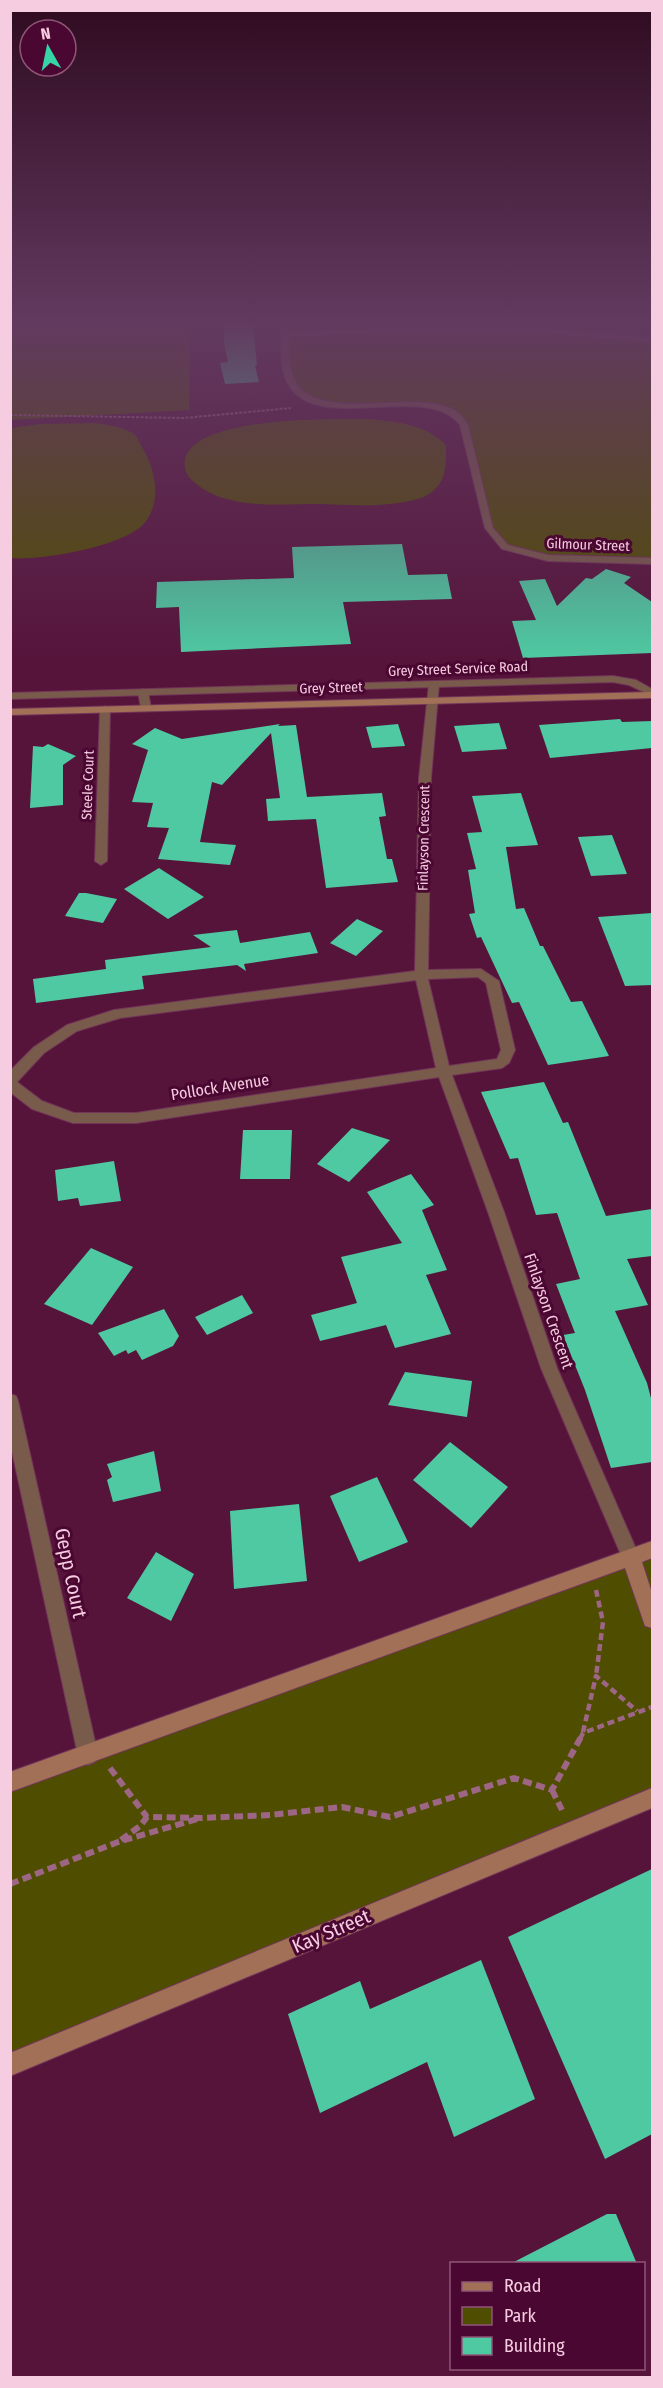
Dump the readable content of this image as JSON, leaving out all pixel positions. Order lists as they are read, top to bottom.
{
  "streets": {
    "street": [
      "Gilmour Street",
      "Grey Street Service Road",
      "Grey Street",
      "Steele Court",
      "Finlayson Crescent",
      "Pollock Avenue",
      "Gepp Court",
      "Kay Street"
    ]
  },
  "crossings": [
    ["Grey Street Service Road", "Grey Street"],
    ["Grey Street Service Road", "Finlayson Crescent"],
    ["Grey Street", "Steele Court"],
    ["Grey Street", "Finlayson Crescent"],
    ["Finlayson Crescent", "Pollock Avenue"]
  ],
  "legend": ["Road", "Park", "Building"],
  "north": "top"
}
